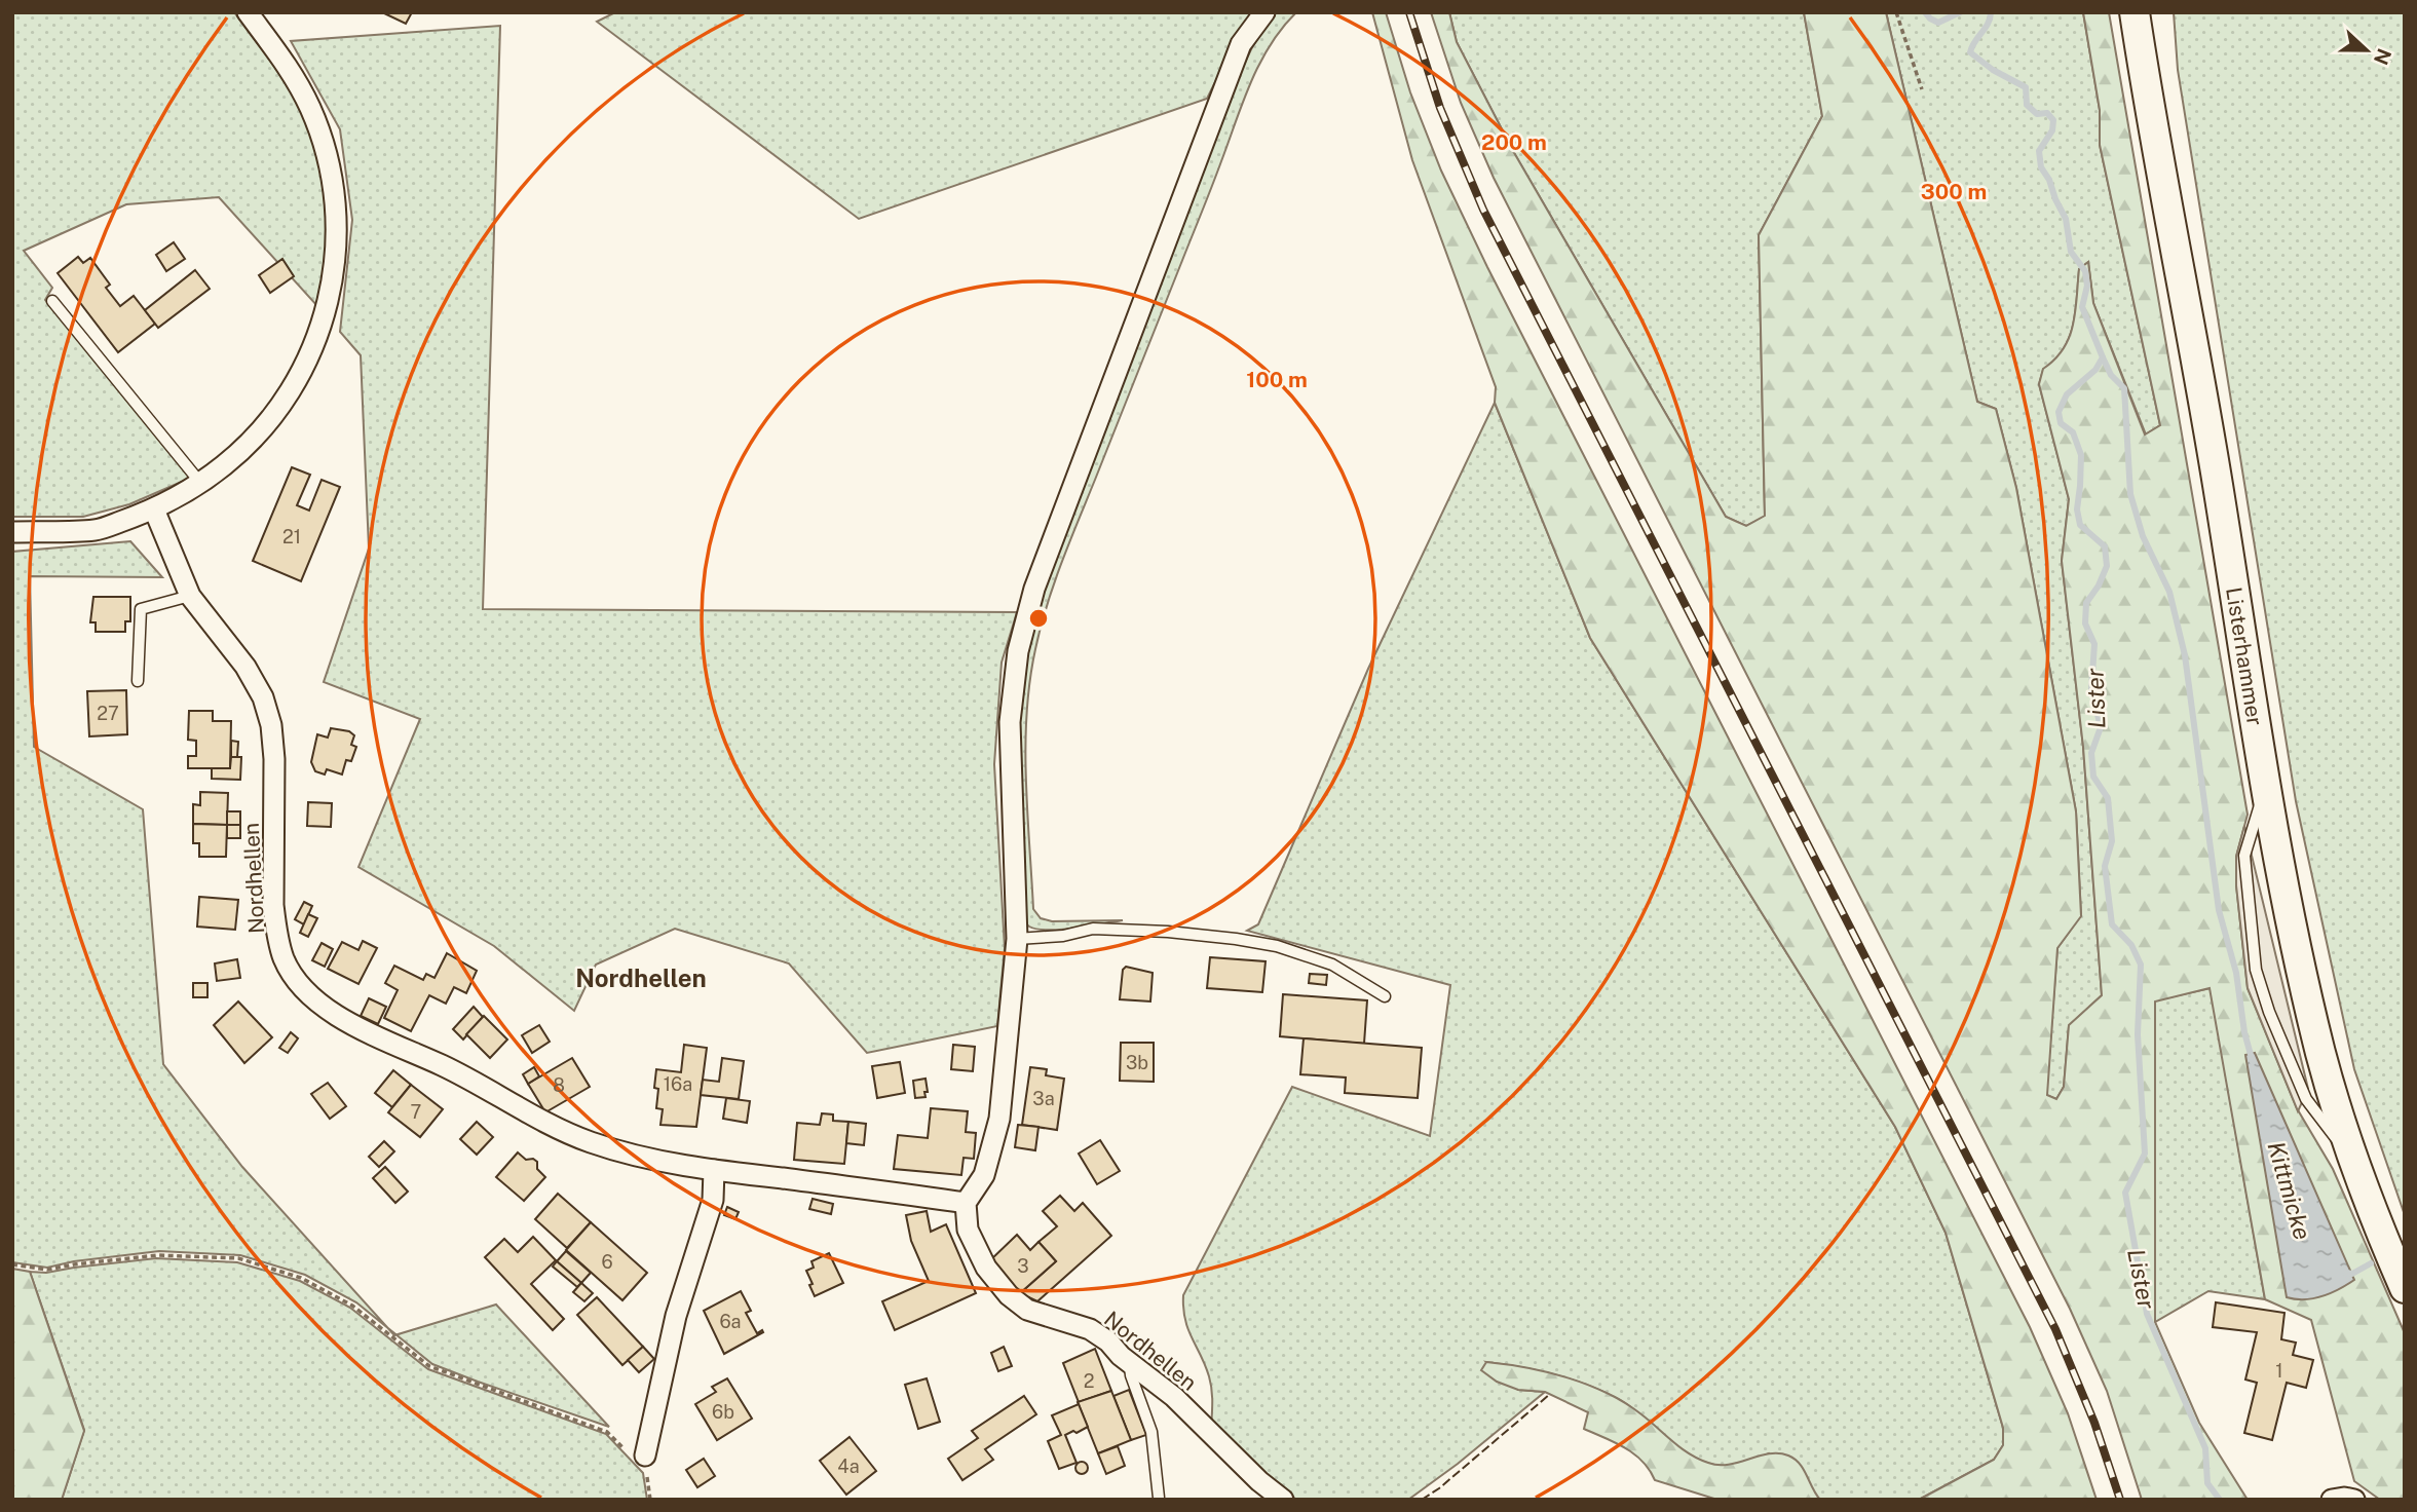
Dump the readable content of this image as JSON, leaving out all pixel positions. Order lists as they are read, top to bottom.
{
  "streets": {
    "main road": ["Listerhammer"],
    "street": ["Nordhellen"]
  },
  "districts": ["Nordhellen"],
  "water": ["Lister", "Kittmicke"],
  "house_numbers": [
    "21",
    "27",
    "3b",
    "16a",
    "8",
    "3a",
    "7",
    "6",
    "3",
    "6a",
    "1",
    "2",
    "6b",
    "4a"
  ],
  "north": "right",
  "rings": ["200 m", "300 m", "100 m"]
}
